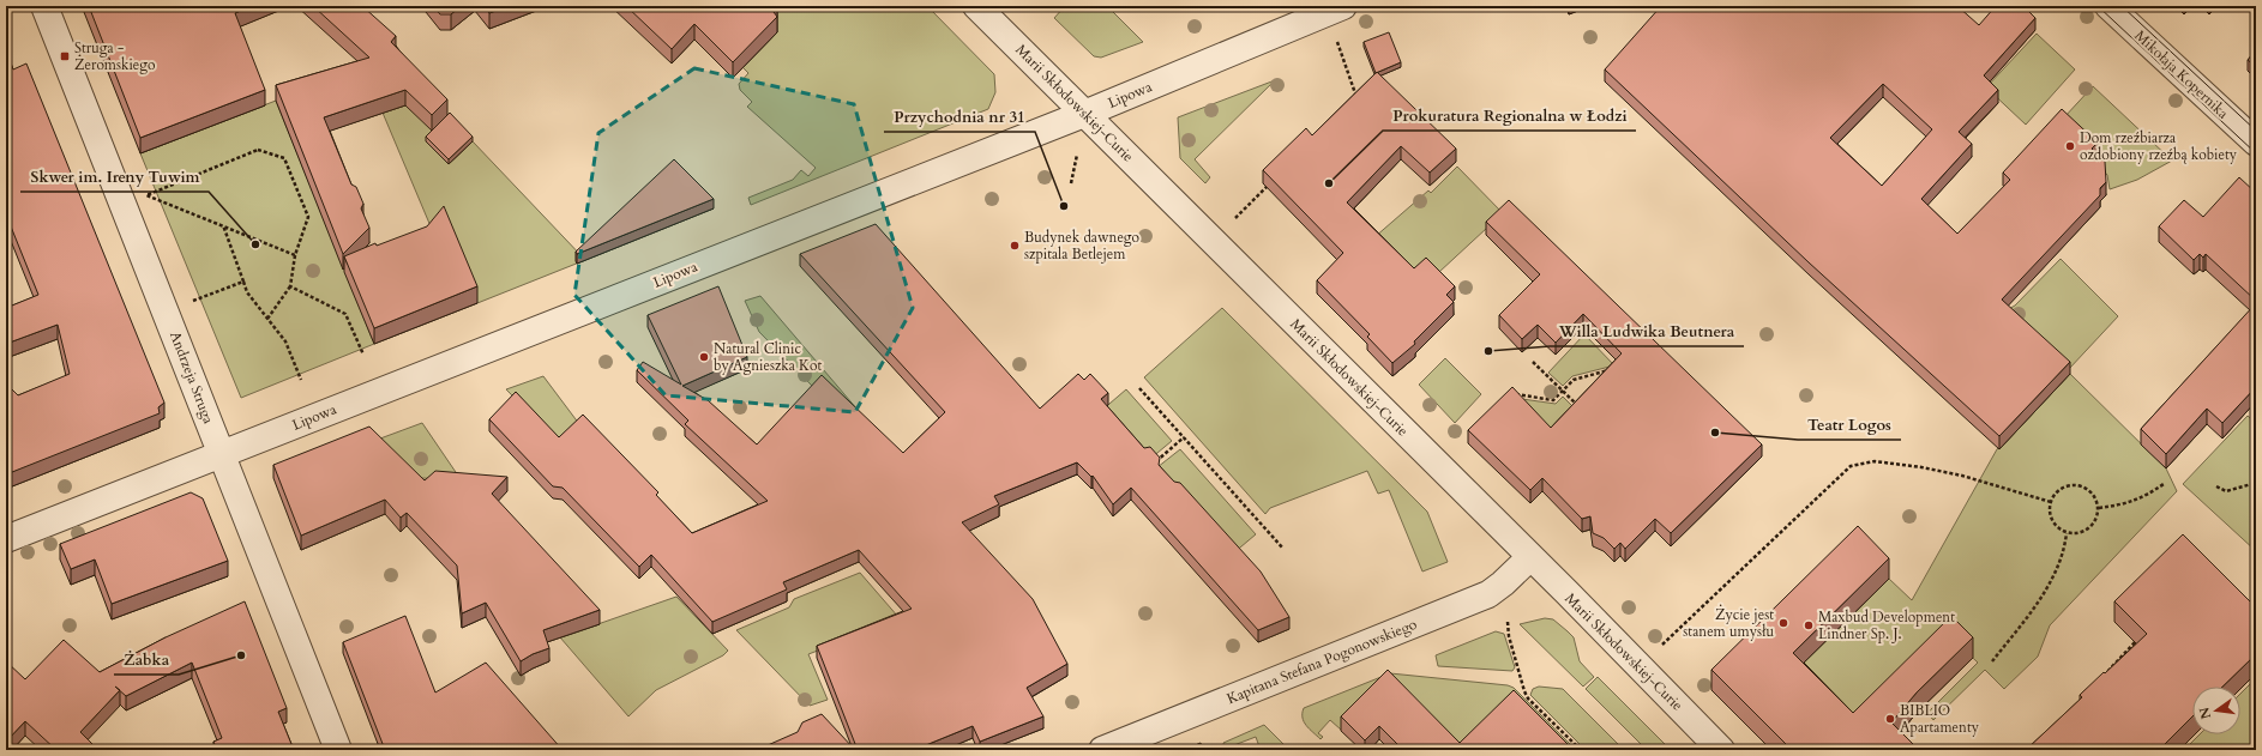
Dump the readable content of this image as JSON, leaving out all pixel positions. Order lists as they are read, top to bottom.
{
  "streets": {
    "street": [
      "Mikołaja Kopernika",
      "Lipowa",
      "Marii Skłodowskiej-Curie",
      "Andrzeja Struga",
      "Kapitana Stefana Pogonowskiego"
    ]
  },
  "crossings": [
    ["Lipowa", "Marii Skłodowskiej-Curie"],
    ["Lipowa", "Andrzeja Struga"],
    ["Marii Skłodowskiej-Curie", "Kapitana Stefana Pogonowskiego"]
  ],
  "places": {
    "transit": ["Struga - Żeromskiego"],
    "other": [
      "Dom rzeźbiarza ozdobiony rzeźbą kobiety",
      "Prokuratura Regionalna w Łodzi",
      "Przychodnia nr 31",
      "Skwer im. Ireny Tuwim",
      "Budynek dawnego szpitala Betlejem",
      "Willa Ludwika Beutnera",
      "Natural Clinic by Agnieszka Kot",
      "Teatr Logos",
      "Życie jest stanem umysłu",
      "Maxbud Development Lindner Sp. J.",
      "Żabka",
      "BIBLIO Apartamenty"
    ]
  },
  "north": "left"
}
